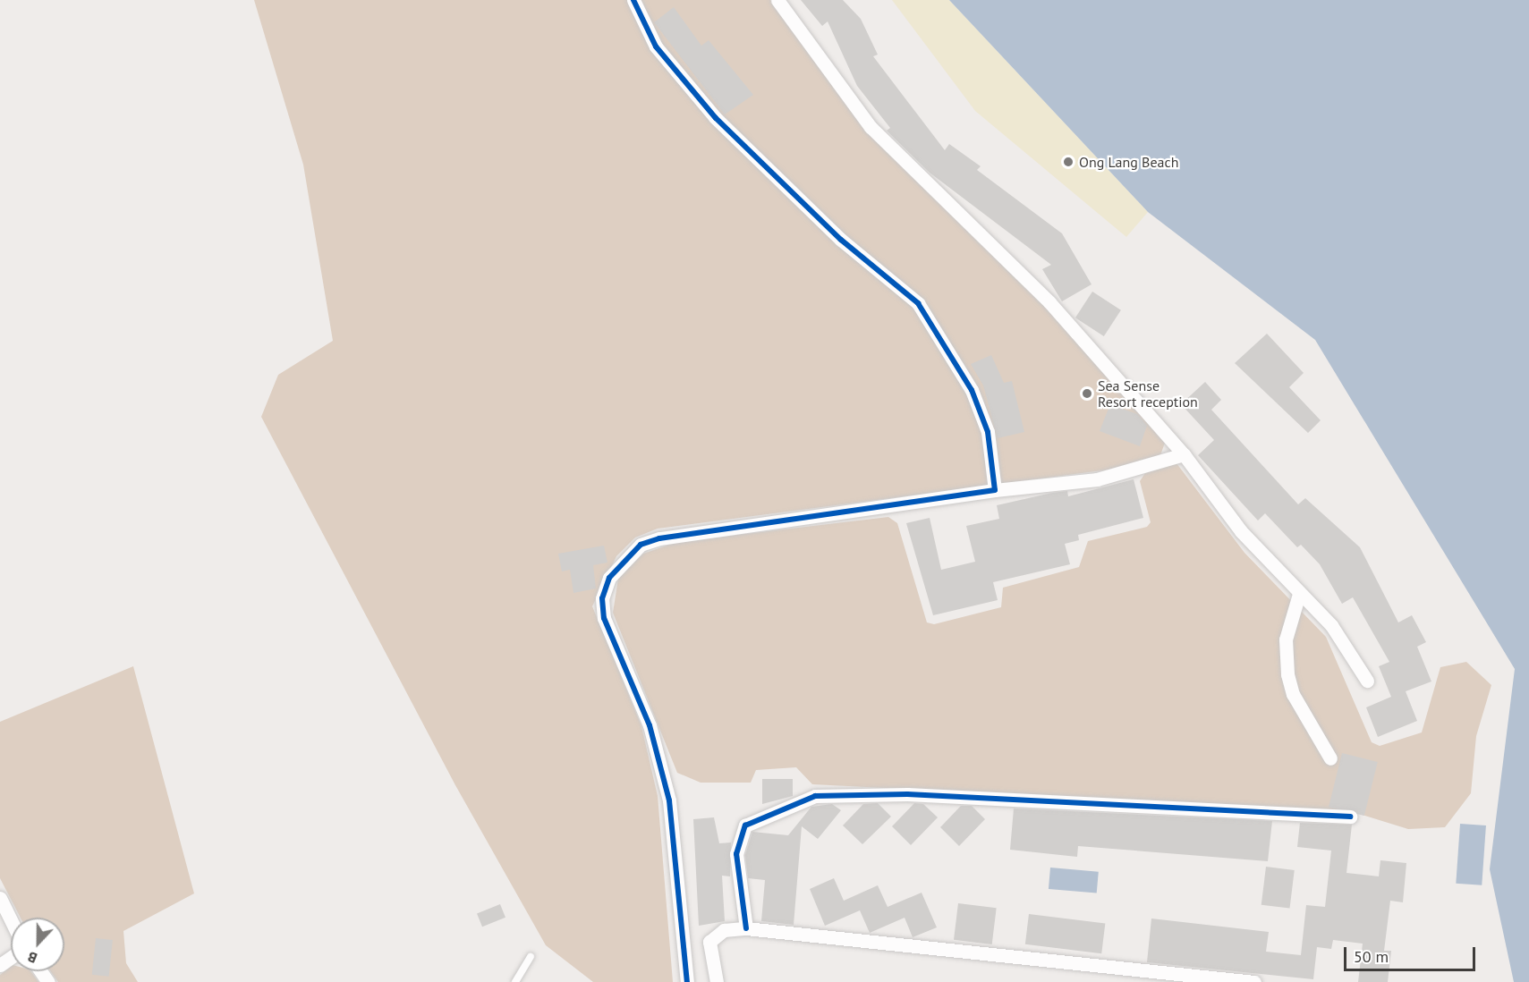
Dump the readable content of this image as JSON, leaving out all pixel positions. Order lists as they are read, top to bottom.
{
  "places": ["Ong Lang Beach", "Sea Sense Resort reception"],
  "scale_bar": "50 m",
  "north": "bottom"
}
